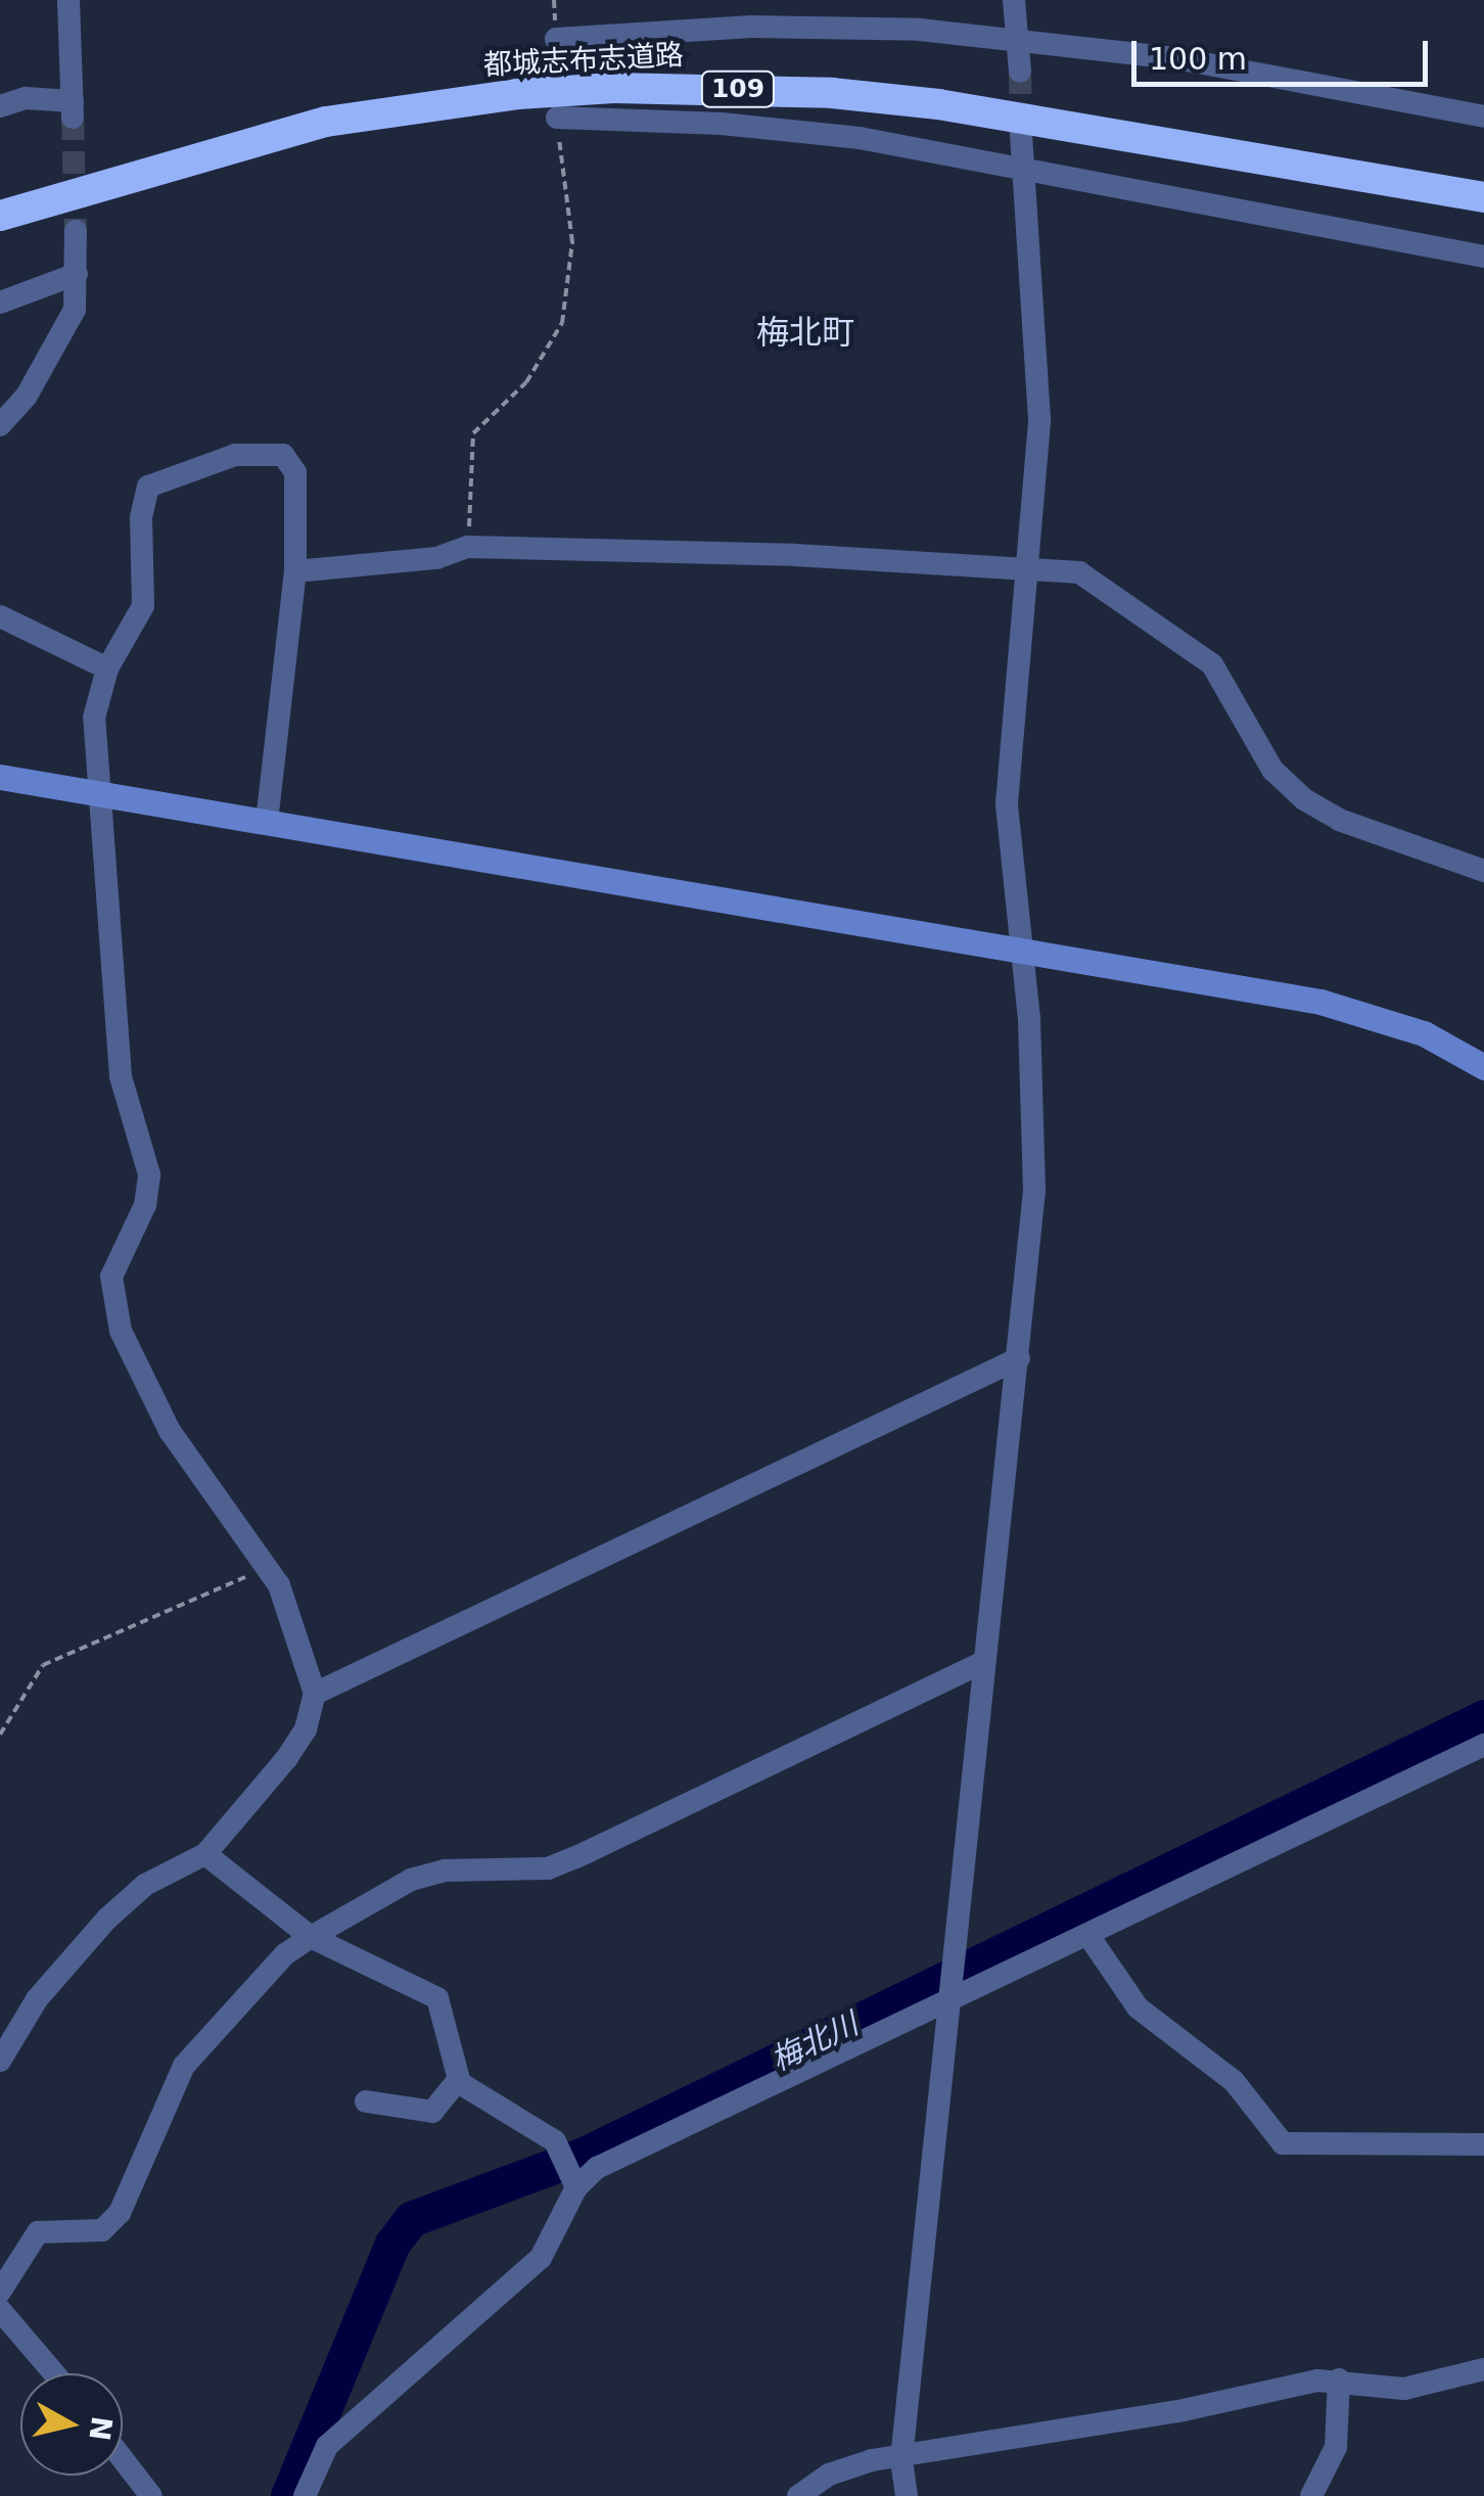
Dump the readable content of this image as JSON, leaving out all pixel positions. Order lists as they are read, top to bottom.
{
  "streets": {
    "highway": ["都城志布志道路", "109"]
  },
  "districts": ["梅北町"],
  "water": ["梅北川"],
  "scale_bar": "100 m",
  "north": "right"
}
